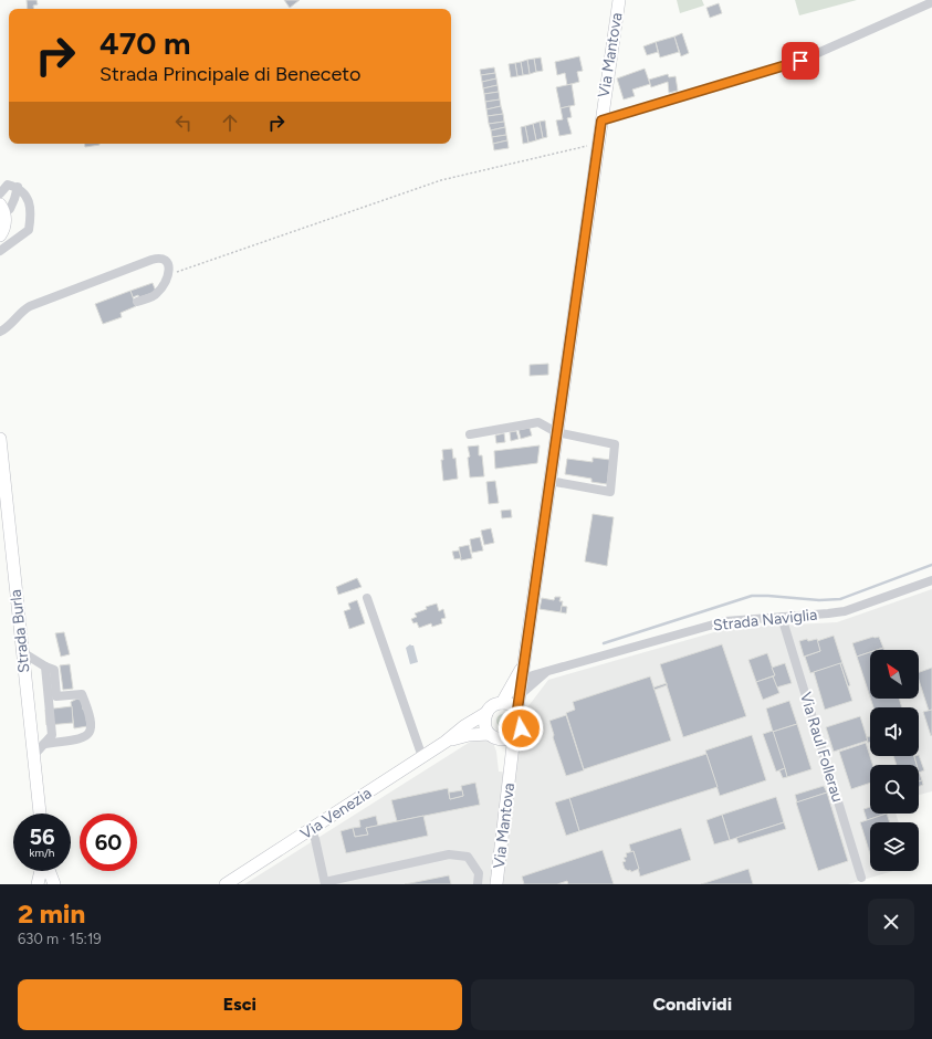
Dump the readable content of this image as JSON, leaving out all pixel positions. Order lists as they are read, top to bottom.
{
  "streets": {
    "main road": ["Via Mantova", "Strada Burla", "Via Venezia"],
    "street": ["Strada Naviglia", "Via Raul Follerau"]
  },
  "crossings": [
    ["Via Mantova", "Strada Naviglia"],
    ["Via Mantova", "Via Venezia"],
    ["Strada Naviglia", "Via Raul Follerau"]
  ],
  "north": "top left",
  "page": {
    "turn": ["470 m", "Strada Principale di Beneceto"],
    "speed": "56 km/h",
    "limit": "60",
    "heading": ["2 min", "630 m · 15:19"],
    "buttons": ["Esci", "Condividi"]
  }
}
